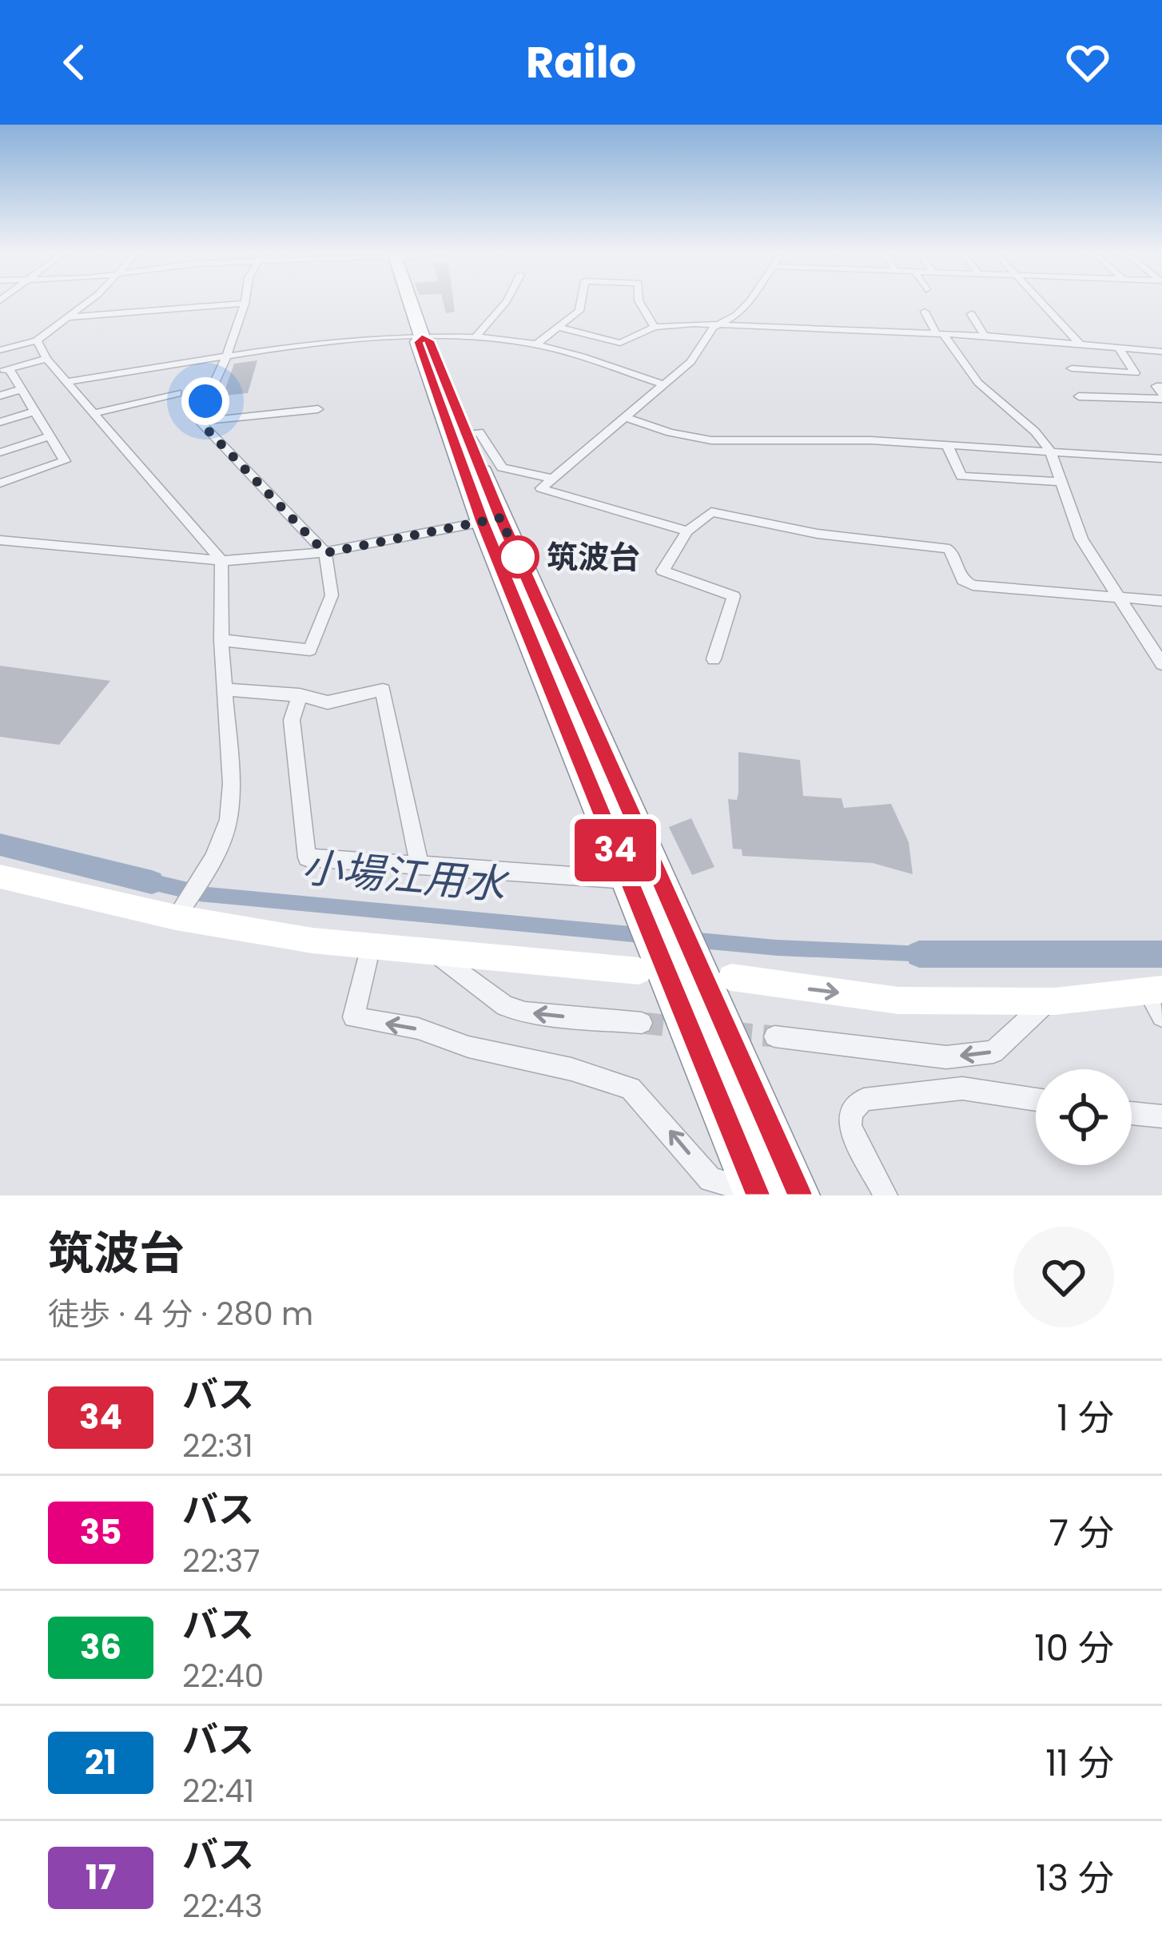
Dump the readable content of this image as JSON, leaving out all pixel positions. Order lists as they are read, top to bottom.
{
  "water": ["小場江用水"],
  "places": ["筑波台"],
  "lines": ["bus line 34"],
  "page": {
    "header": "Railo",
    "on_map": "34",
    "heading": ["筑波台", "徒歩 · 4 分 · 280 m"],
    "list": [
      {
        "mark": "34",
        "name": "バス",
        "note": "22:31",
        "value": "1 分"
      },
      {
        "mark": "35",
        "name": "バス",
        "note": "22:37",
        "value": "7 分"
      },
      {
        "mark": "36",
        "name": "バス",
        "note": "22:40",
        "value": "10 分"
      },
      {
        "mark": "21",
        "name": "バス",
        "note": "22:41",
        "value": "11 分"
      },
      {
        "mark": "17",
        "name": "バス",
        "note": "22:43",
        "value": "13 分"
      }
    ]
  }
}
